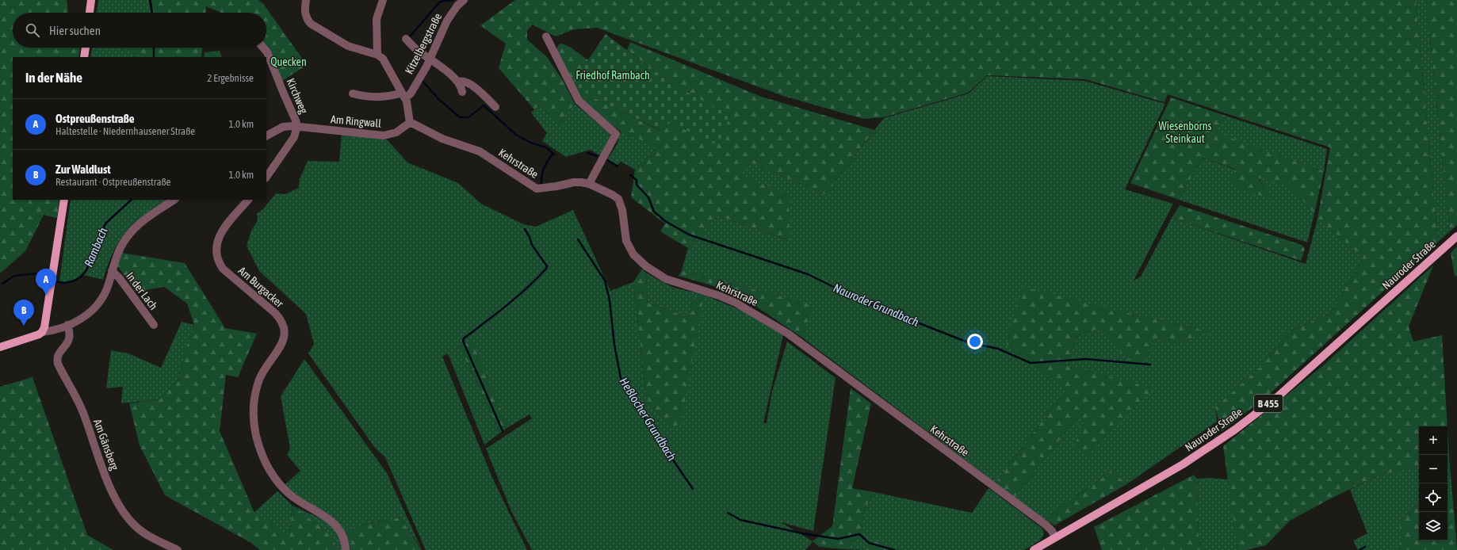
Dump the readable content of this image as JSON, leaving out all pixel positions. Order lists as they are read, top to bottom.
{
  "streets": {
    "main road": ["Nauroder Straße", "B 455"],
    "street": [
      "Kitzelbergstraße",
      "Kirchweg",
      "Am Ringwall",
      "Kehrstraße",
      "Am Burgacker",
      "In der Lach",
      "Am Gänsberg"
    ]
  },
  "crossings": [
    ["Kirchweg", "Am Ringwall"],
    ["Am Ringwall", "Kehrstraße"],
    ["Kehrstraße", "Nauroder Straße"]
  ],
  "water": ["Rambach", "Nauroder Grundbach", "Heßlocher Grundbach"],
  "parks": ["Quecken", "Friedhof Rambach", "Wiesenborns Steinkaut"],
  "page": {
    "search": "Hier suchen",
    "heading": ["In der Nähe", "2 Ergebnisse"],
    "list": [
      {
        "mark": "A",
        "name": "Ostpreußenstraße",
        "note": "Haltestelle · Niedernhausener Straße",
        "value": "1.0 km"
      },
      {
        "mark": "B",
        "name": "Zur Waldlust",
        "note": "Restaurant · Ostpreußenstraße",
        "value": "1.0 km"
      }
    ],
    "pins": ["A", "B"],
    "map_buttons": ["+", "−"]
  }
}
